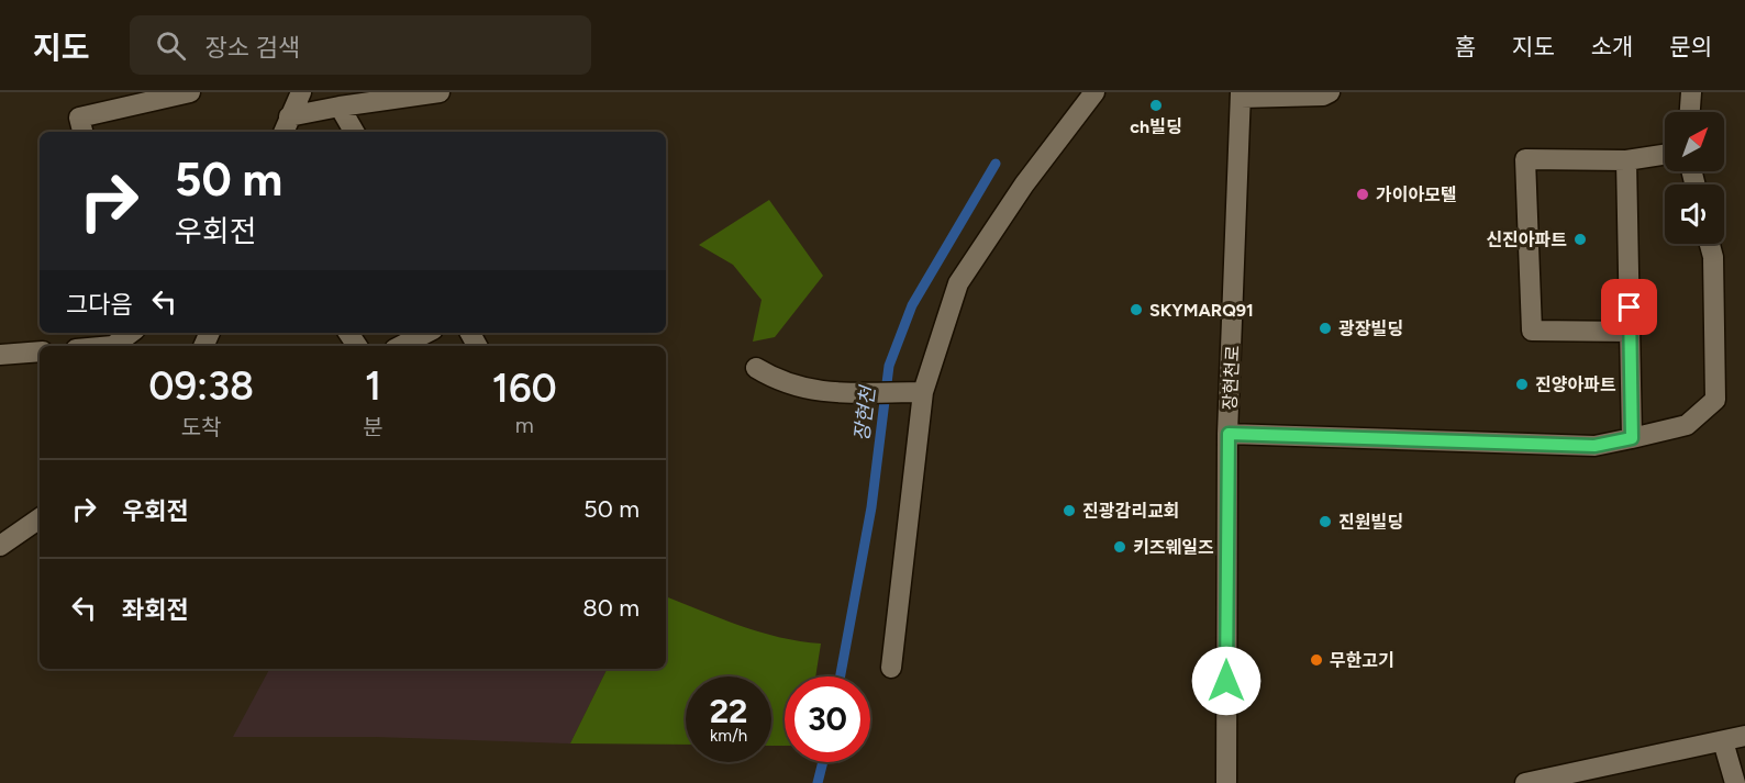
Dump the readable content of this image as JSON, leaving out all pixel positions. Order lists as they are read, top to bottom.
{
  "streets": {
    "street": ["장현천로"]
  },
  "water": ["장현천"],
  "places": [
    "ch빌딩",
    "가이아모텔",
    "신진아파트",
    "SKYMARQ91",
    "광장빌딩",
    "진양아파트",
    "진광감리교회",
    "진원빌딩",
    "키즈웨일즈",
    "무한고기"
  ],
  "north": "top right",
  "page": {
    "header": "지도",
    "search": "장소 검색",
    "nav": [
      "홈",
      "지도",
      "소개",
      "문의"
    ],
    "turn": ["50 m", "우회전"],
    "then": "그다음",
    "eta": [
      "09:38",
      "도착",
      "1",
      "분",
      "160",
      "m"
    ],
    "list": [
      {
        "name": "우회전",
        "value": "50 m"
      },
      {
        "name": "좌회전",
        "value": "80 m"
      }
    ],
    "speed": "22 km/h",
    "limit": "30"
  }
}
